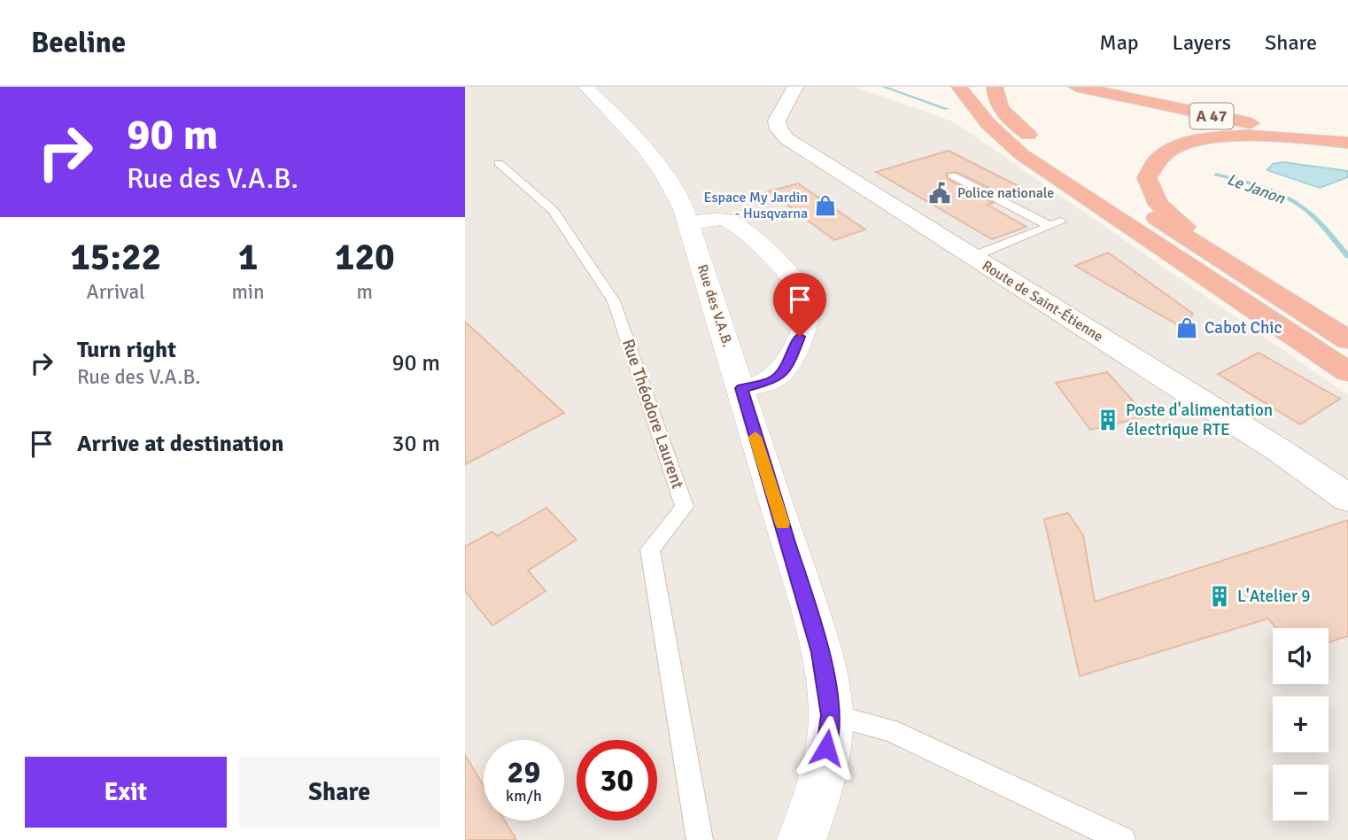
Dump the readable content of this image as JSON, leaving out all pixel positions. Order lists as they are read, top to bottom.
{
  "streets": {
    "highway": ["A 47"],
    "street": ["Route de Saint-Étienne", "Rue des V.A.B."],
    "lane": ["Rue Théodore Laurent"]
  },
  "water": ["Le Janon"],
  "places": {
    "public building": ["Police nationale"],
    "shop": ["Espace My Jardin - Husqvarna", "Cabot Chic"],
    "building": ["Poste d'alimentation électrique RTE", "L'Atelier 9"]
  },
  "page": {
    "header": "Beeline",
    "nav": ["Map", "Layers", "Share"],
    "turn": ["90 m", "Rue des V.A.B."],
    "eta": [
      "15:22",
      "Arrival",
      "1",
      "min",
      "120",
      "m"
    ],
    "list": [
      {
        "name": "Turn right",
        "note": "Rue des V.A.B.",
        "value": "90 m"
      },
      {
        "name": "Arrive at destination",
        "value": "30 m"
      }
    ],
    "map_buttons": ["+", "−"],
    "speed": "29 km/h",
    "limit": "30",
    "buttons": ["Exit", "Share"]
  }
}
